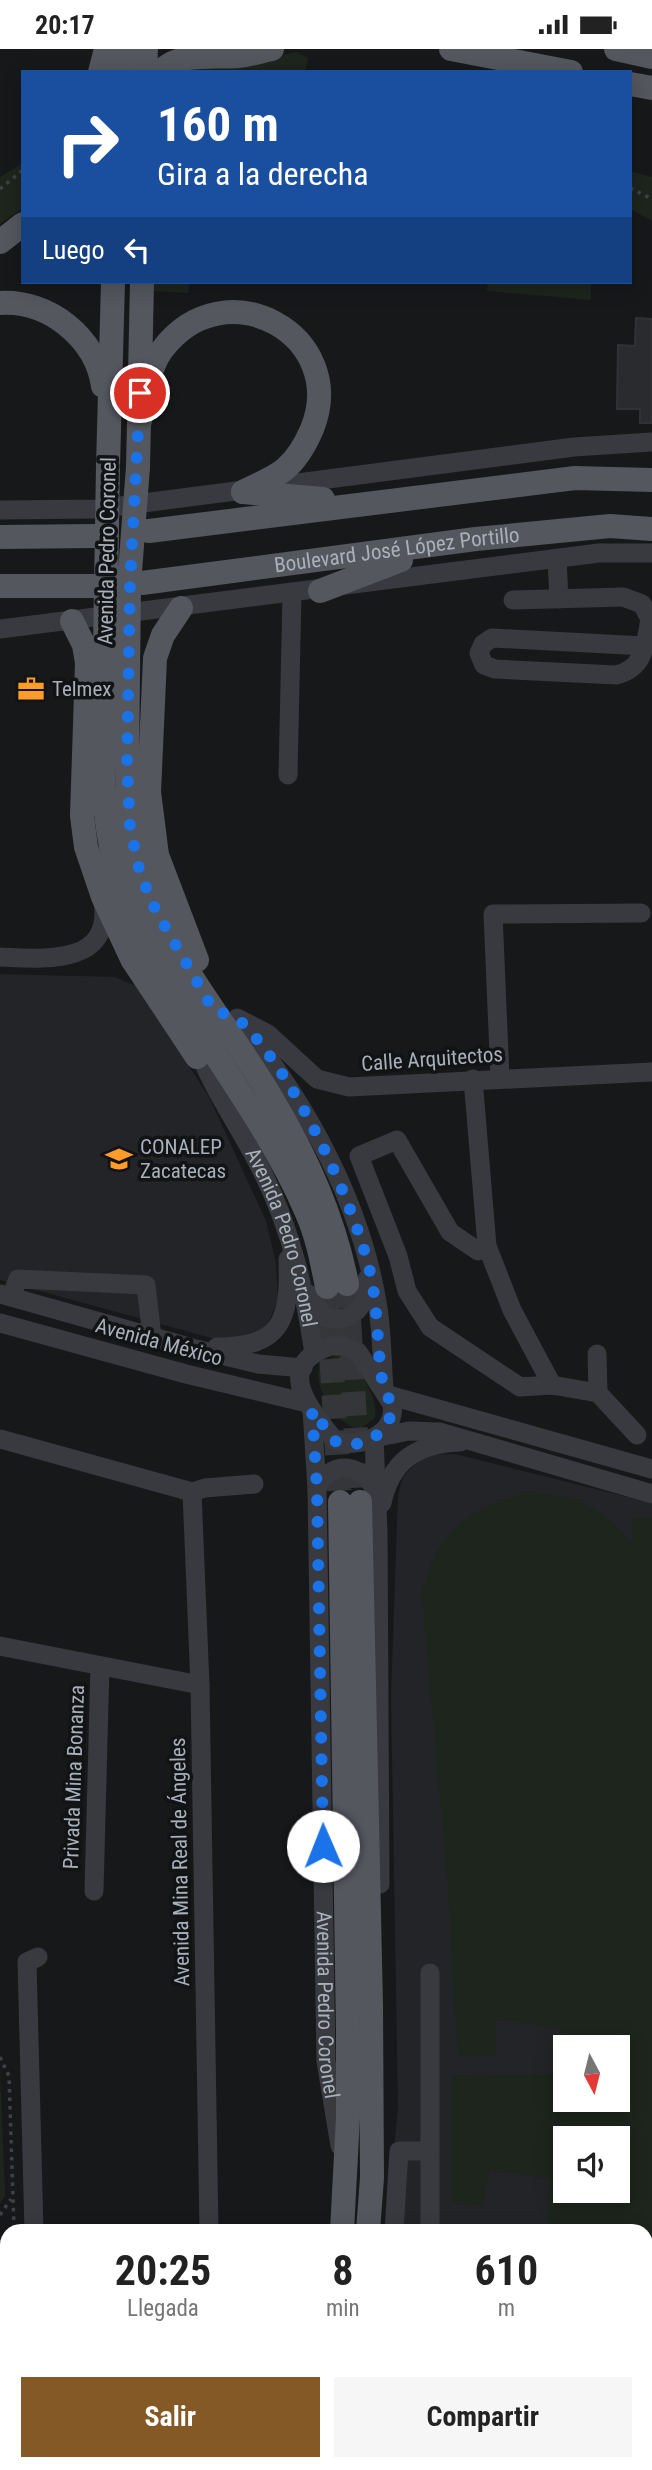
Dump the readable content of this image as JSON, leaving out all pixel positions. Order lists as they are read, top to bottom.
{
  "streets": {
    "main road": ["Avenida Pedro Coronel", "Boulevard José López Portillo"],
    "street": [
      "Calle Arquitectos",
      "Avenida México",
      "Privada Mina Bonanza",
      "Avenida Mina Real de Ángeles"
    ]
  },
  "crossings": [
    ["Avenida Pedro Coronel", "Calle Arquitectos"],
    ["Avenida Pedro Coronel", "Avenida México"]
  ],
  "places": {
    "office": ["Telmex"],
    "school or university": ["CONALEP Zacatecas"]
  },
  "north": "bottom",
  "page": {
    "status": "20:17",
    "turn": ["160 m", "Gira a la derecha"],
    "then": "Luego",
    "eta": [
      "20:25",
      "Llegada",
      "8",
      "min",
      "610",
      "m"
    ],
    "buttons": ["Salir", "Compartir"]
  }
}
